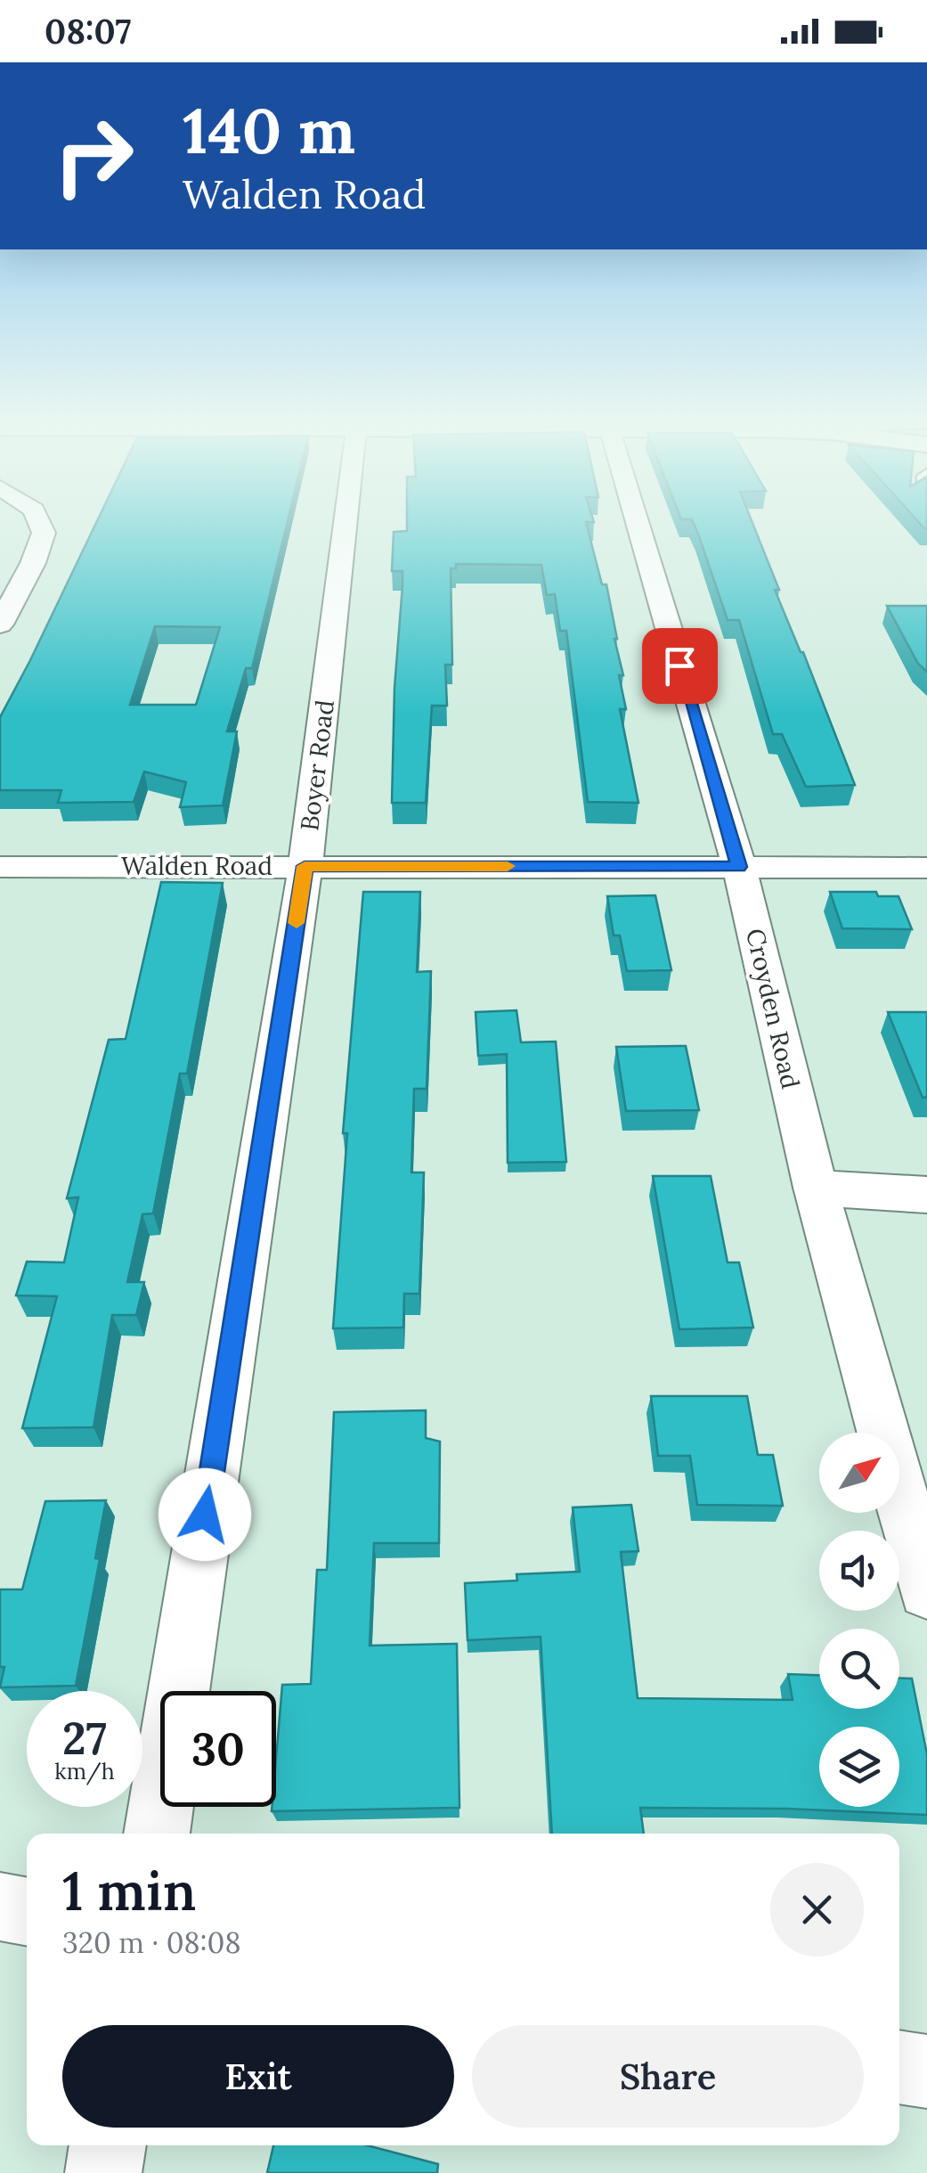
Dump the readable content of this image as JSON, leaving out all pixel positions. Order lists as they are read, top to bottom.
{
  "streets": {
    "street": ["Boyer Road", "Walden Road", "Croyden Road"]
  },
  "crossings": [
    ["Boyer Road", "Walden Road"],
    ["Walden Road", "Croyden Road"]
  ],
  "north": "top right",
  "page": {
    "status": "08:07",
    "turn": ["140 m", "Walden Road"],
    "speed": "27 km/h",
    "limit": "30",
    "heading": ["1 min", "320 m · 08:08"],
    "buttons": ["Exit", "Share"]
  }
}
